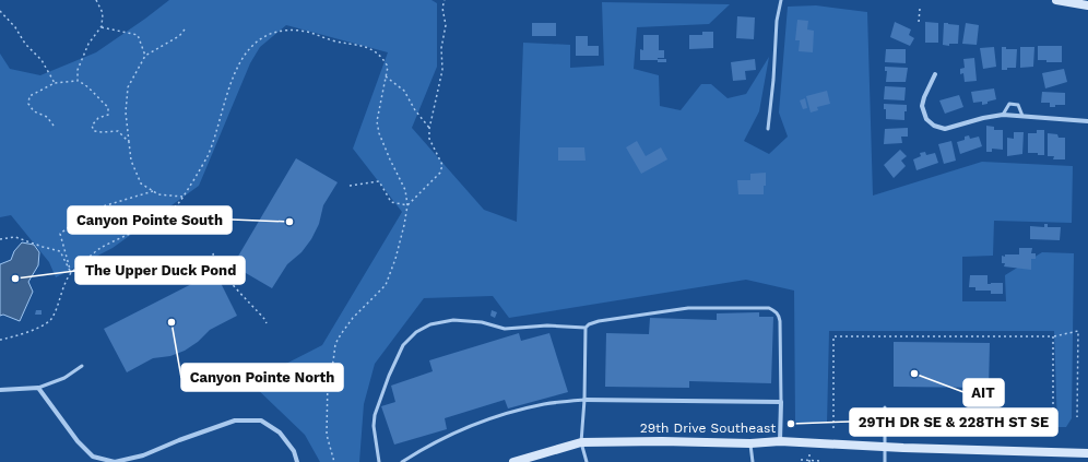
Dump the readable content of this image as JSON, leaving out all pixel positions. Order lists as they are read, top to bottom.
{
  "streets": {
    "street": ["29th Drive Southeast"]
  },
  "places": [
    "Canyon Pointe South",
    "The Upper Duck Pond",
    "Canyon Pointe North",
    "AIT",
    "29TH DR SE & 228TH ST SE"
  ]
}
